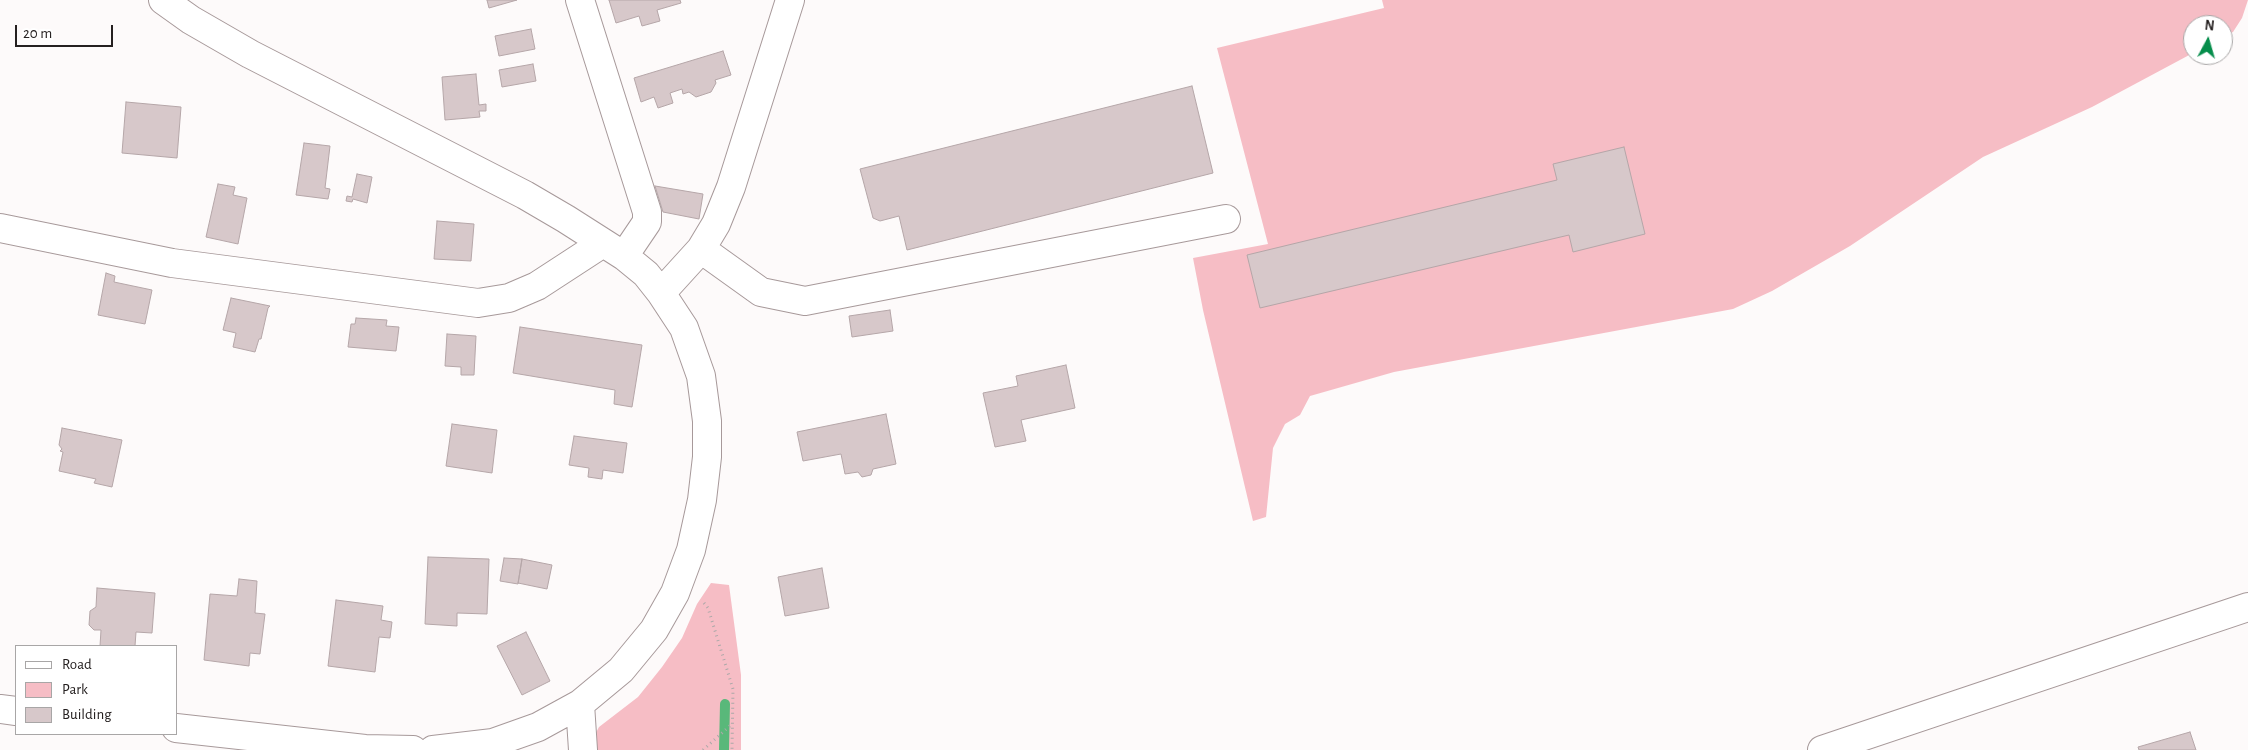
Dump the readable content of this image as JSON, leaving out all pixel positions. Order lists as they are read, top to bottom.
{
  "legend": ["Road", "Park", "Building"],
  "scale_bar": "20 m",
  "north": "top"
}
